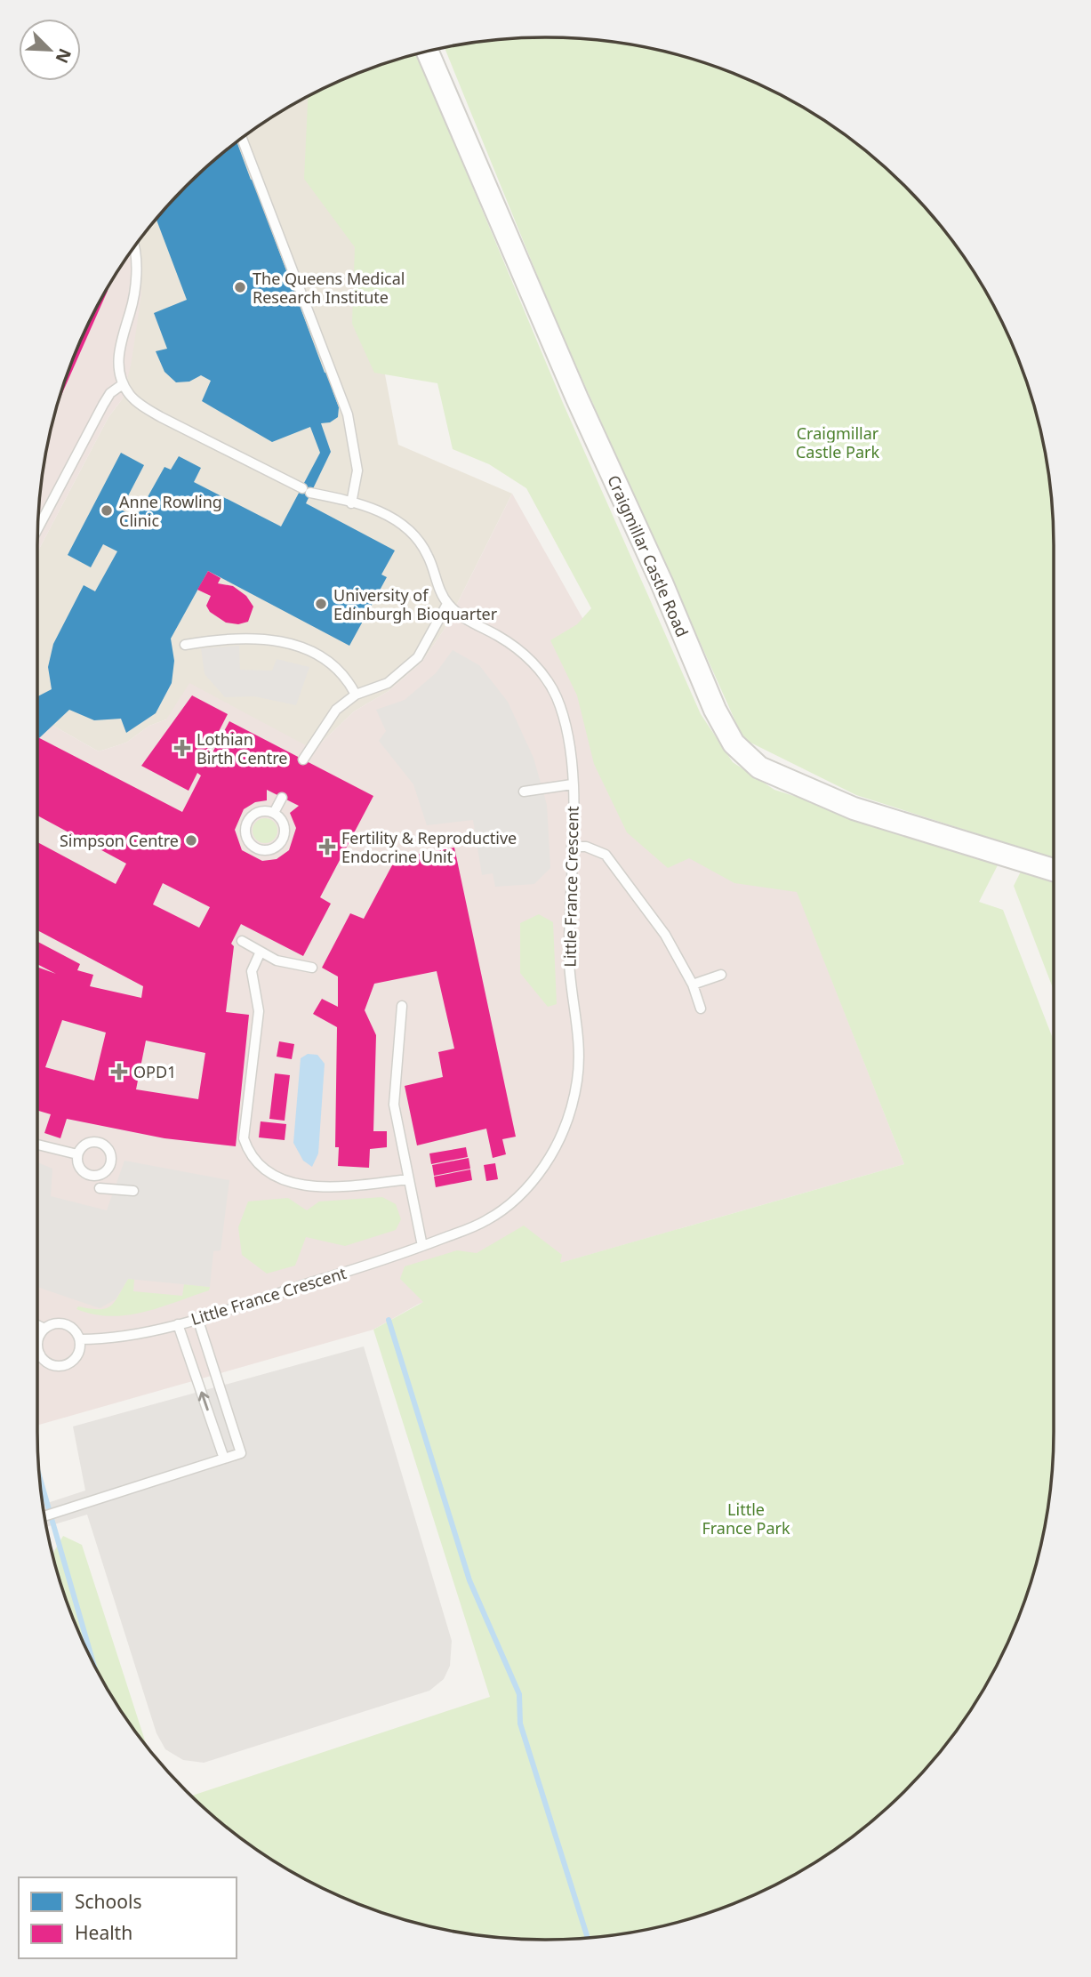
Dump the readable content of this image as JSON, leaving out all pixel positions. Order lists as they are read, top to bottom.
{
  "streets": {
    "street": ["Craigmillar Castle Road"],
    "lane": ["Little France Crescent"]
  },
  "parks": ["Craigmillar Castle Park", "Little France Park"],
  "places": {
    "other": [
      "The Queens Medical Research Institute",
      "Anne Rowling Clinic",
      "University of Edinburgh Bioquarter",
      "Simpson Centre"
    ],
    "health": ["Lothian Birth Centre", "Fertility & Reproductive Endocrine Unit", "OPD1"]
  },
  "legend": ["Schools", "Health"],
  "north": "bottom right"
}
